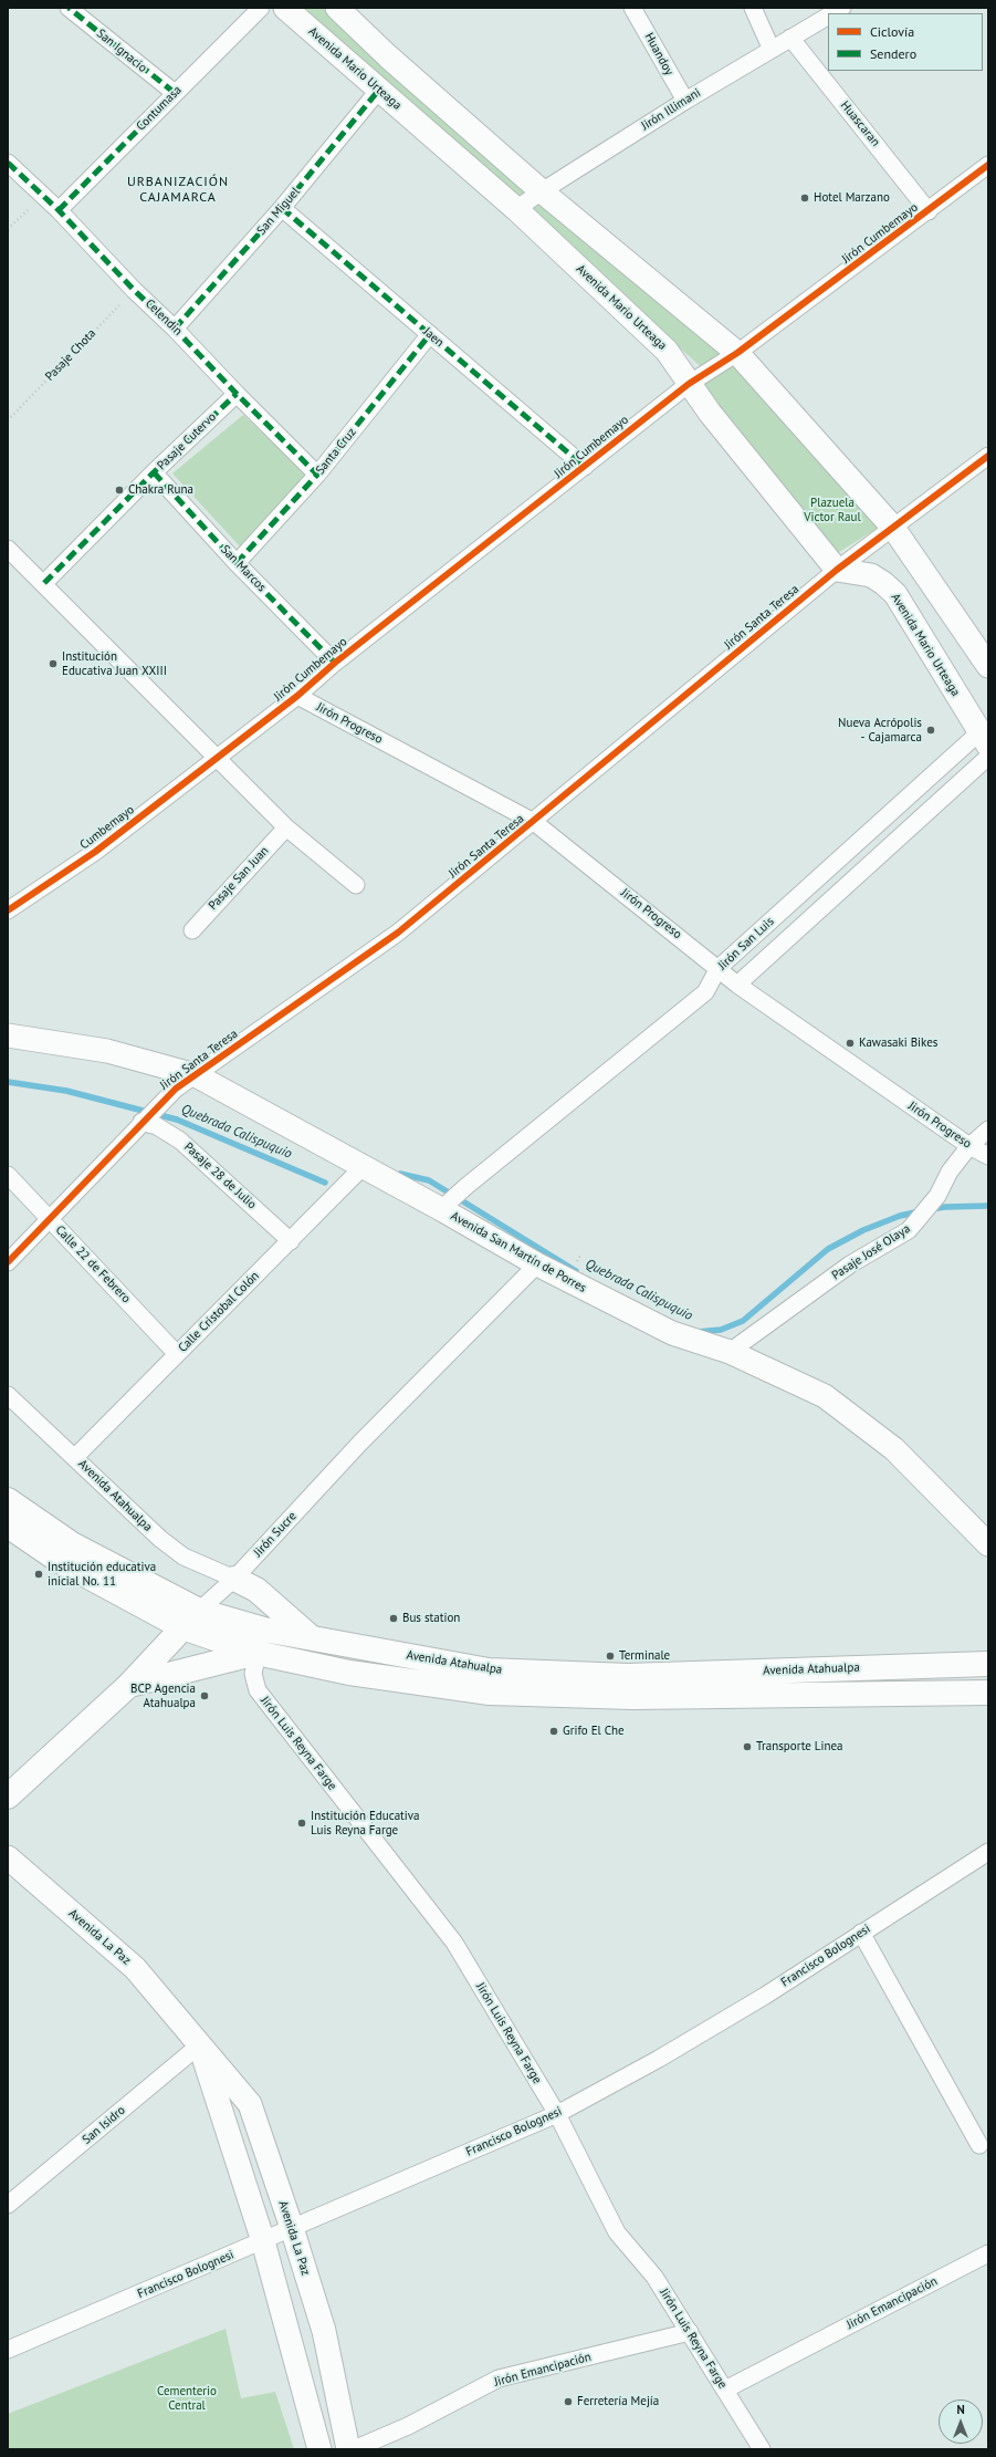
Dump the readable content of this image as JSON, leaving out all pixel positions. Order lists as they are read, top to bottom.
{
  "streets": {
    "main road": ["Avenida Atahualpa", "Jirón Sucre"],
    "street": [
      "San Ignacio",
      "Huandoy",
      "Avenida Mario Urteaga",
      "Contumasa",
      "Jirón Illimani",
      "Huascaran",
      "San Miguel",
      "Jirón Cumbemayo",
      "Celendin",
      "Jaen",
      "Pasaje Cutervo",
      "Santa Cruz",
      "San Marcos",
      "Jirón Santa Teresa",
      "Jirón Progreso",
      "Cumbemayo",
      "Pasaje San Juan",
      "Jirón San Luis",
      "Pasaje 28 de Julio",
      "Avenida San Martín de Porres",
      "Pasaje José Olaya",
      "Calle 22 de Febrero",
      "Calle Cristobal Colón",
      "Jirón Luis Reyna Farge",
      "Avenida La Paz",
      "Francisco Bolognesi",
      "San Isidro",
      "Jirón Emancipación"
    ],
    "path": ["Pasaje Chota"]
  },
  "crossings": [
    ["San Ignacio", "Contumasa"],
    ["Huandoy", "Jirón Illimani"],
    ["Avenida Mario Urteaga", "Jirón Illimani"],
    ["Avenida Mario Urteaga", "San Miguel"],
    ["Avenida Mario Urteaga", "Jirón Cumbemayo"],
    ["Avenida Mario Urteaga", "Jirón Santa Teresa"],
    ["Avenida Mario Urteaga", "Jirón San Luis"],
    ["Contumasa", "Celendin"],
    ["Jirón Illimani", "Huascaran"],
    ["Huascaran", "Jirón Cumbemayo"],
    ["San Miguel", "Celendin"],
    ["San Miguel", "Jaen"],
    ["Jirón Cumbemayo", "Jaen"],
    ["Jirón Cumbemayo", "San Marcos"],
    ["Jirón Cumbemayo", "Jirón Progreso"],
    ["Jirón Cumbemayo", "Cumbemayo"],
    ["Celendin", "Pasaje Chota"],
    ["Celendin", "Pasaje Cutervo"],
    ["Celendin", "Santa Cruz"],
    ["Jaen", "Santa Cruz"],
    ["Pasaje Cutervo", "San Marcos"],
    ["Santa Cruz", "San Marcos"],
    ["Jirón Santa Teresa", "Jirón Progreso"],
    ["Jirón Santa Teresa", "Pasaje 28 de Julio"],
    ["Jirón Santa Teresa", "Avenida San Martín de Porres"],
    ["Jirón Santa Teresa", "Calle 22 de Febrero"],
    ["Jirón Progreso", "Jirón San Luis"],
    ["Jirón Progreso", "Pasaje José Olaya"],
    ["Jirón San Luis", "Avenida San Martín de Porres"],
    ["Pasaje 28 de Julio", "Calle Cristobal Colón"],
    ["Avenida San Martín de Porres", "Pasaje José Olaya"],
    ["Avenida San Martín de Porres", "Calle Cristobal Colón"],
    ["Avenida San Martín de Porres", "Jirón Sucre"],
    ["Calle 22 de Febrero", "Calle Cristobal Colón"],
    ["Calle Cristobal Colón", "Avenida Atahualpa"],
    ["Avenida Atahualpa", "Jirón Sucre"],
    ["Avenida Atahualpa", "Jirón Luis Reyna Farge"],
    ["Jirón Luis Reyna Farge", "Francisco Bolognesi"],
    ["Jirón Luis Reyna Farge", "Jirón Emancipación"],
    ["Avenida La Paz", "Francisco Bolognesi"],
    ["Avenida La Paz", "San Isidro"]
  ],
  "districts": ["URBANIZACIÓN CAJAMARCA"],
  "water": ["Quebrada Calispuquio"],
  "parks": ["Plazuela Victor Raul", "Cementerio Central"],
  "places": [
    "Hotel Marzano",
    "Chakra Runa",
    "Institución Educativa Juan XXIII",
    "Nueva Acrópolis - Cajamarca",
    "Kawasaki Bikes",
    "Institución educativa inicial No. 11",
    "Bus station",
    "Terminale",
    "BCP Agencia Atahualpa",
    "Grifo El Che",
    "Transporte Linea",
    "Institución Educativa Luis Reyna Farge",
    "Ferretería Mejía"
  ],
  "legend": ["Ciclovía", "Sendero"],
  "north": "top"
}
